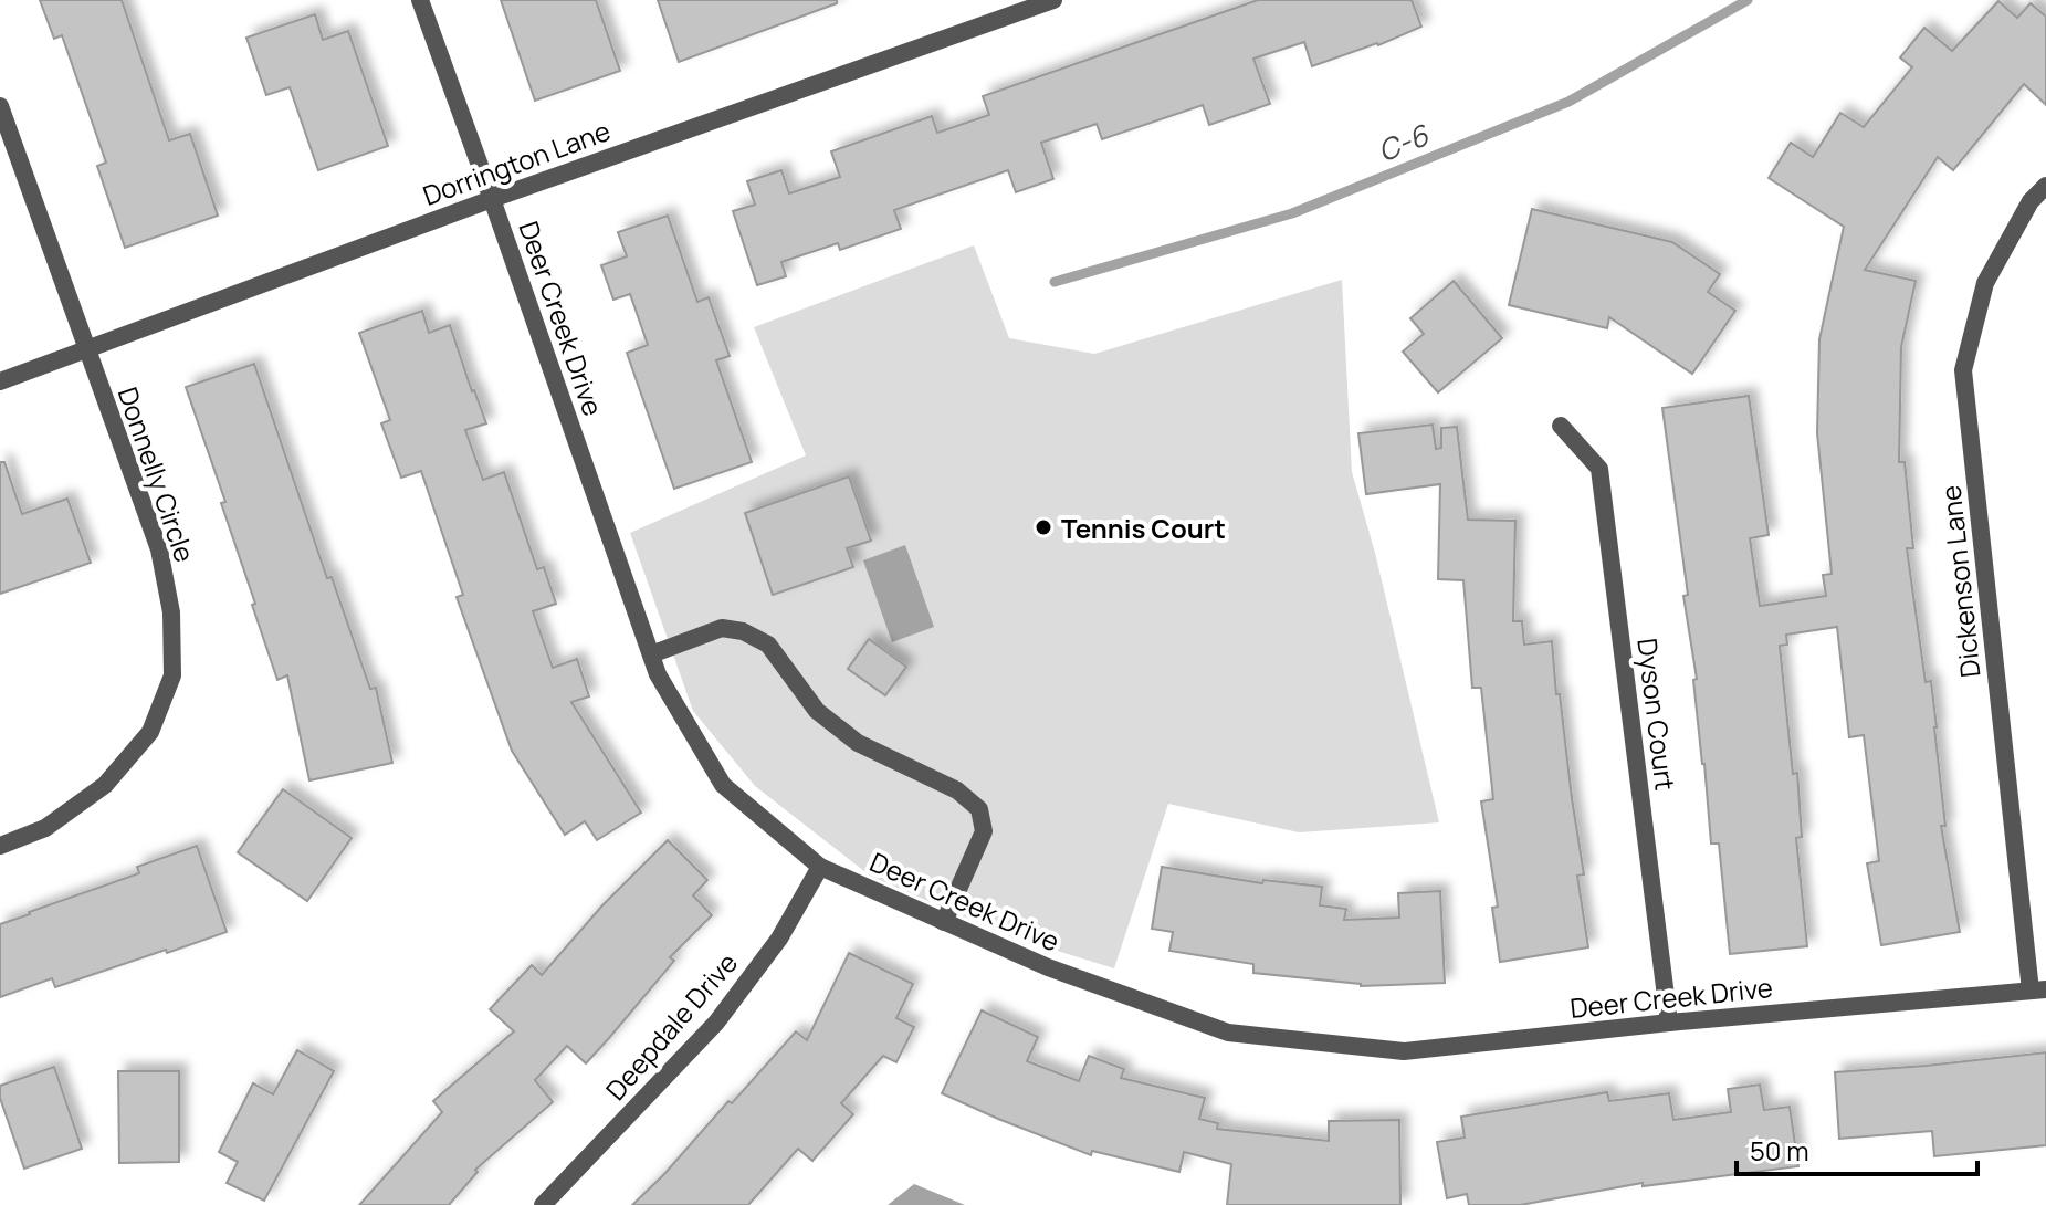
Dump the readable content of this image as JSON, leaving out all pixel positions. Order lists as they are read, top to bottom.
{
  "streets": {
    "street": [
      "Dorrington Lane",
      "Deer Creek Drive",
      "Donnelly Circle",
      "Dickenson Lane",
      "Dyson Court",
      "Deepdale Drive"
    ]
  },
  "crossings": [
    ["Dorrington Lane", "Deer Creek Drive"],
    ["Dorrington Lane", "Donnelly Circle"],
    ["Deer Creek Drive", "Dickenson Lane"],
    ["Deer Creek Drive", "Dyson Court"],
    ["Deer Creek Drive", "Deepdale Drive"]
  ],
  "water": ["C-6"],
  "places": ["Tennis Court"],
  "scale_bar": "50 m"
}
